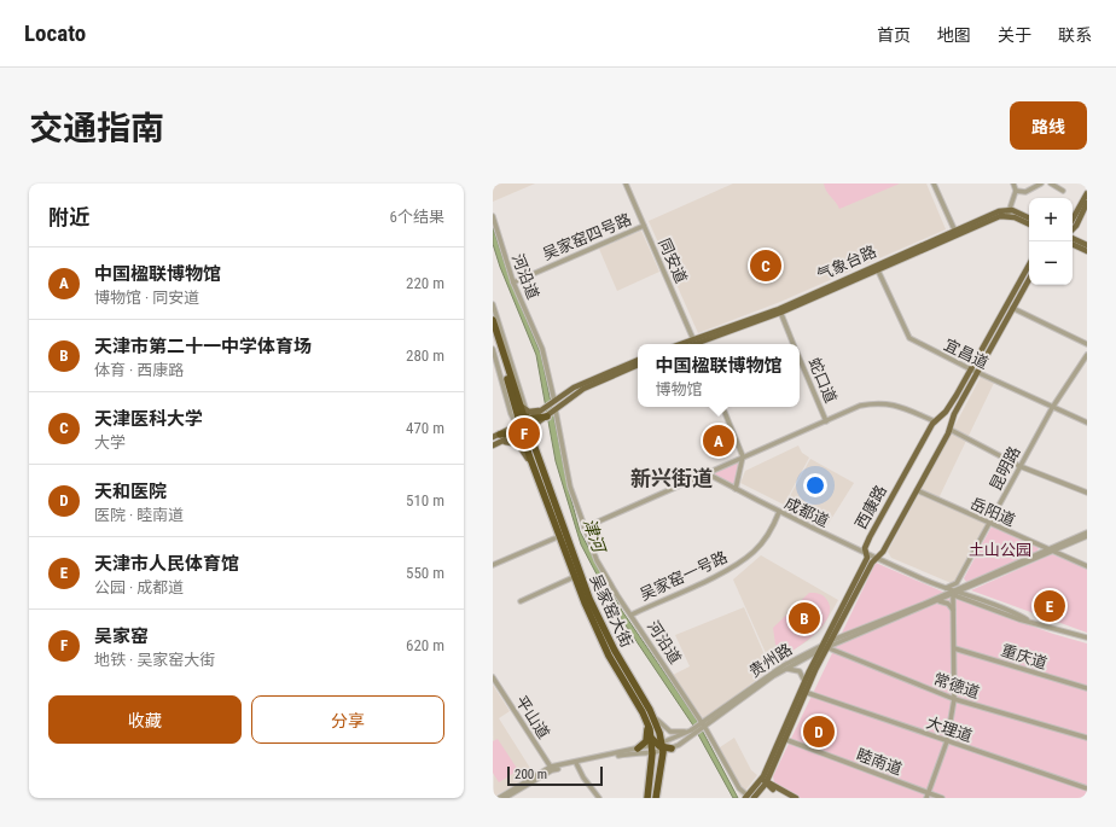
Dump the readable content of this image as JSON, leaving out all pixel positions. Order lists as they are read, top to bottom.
{
  "streets": {
    "highway": ["吴家窑大街"],
    "main road": ["气象台路", "西康路"],
    "street": [
      "吴家窑四号路",
      "同安道",
      "河沿道",
      "宜昌道",
      "蛇口道",
      "昆明路",
      "成都道",
      "岳阳道",
      "吴家窑一号路",
      "重庆道",
      "贵州路",
      "常德道",
      "平山道",
      "大理道",
      "睦南道"
    ]
  },
  "crossings": [
    ["吴家窑四号路", "同安道"],
    ["吴家窑四号路", "河沿道"],
    ["同安道", "气象台路"],
    ["气象台路", "宜昌道"],
    ["气象台路", "蛇口道"],
    ["河沿道", "吴家窑一号路"],
    ["河沿道", "贵州路"],
    ["宜昌道", "昆明路"],
    ["宜昌道", "西康路"],
    ["昆明路", "成都道"],
    ["昆明路", "岳阳道"],
    ["西康路", "成都道"],
    ["西康路", "岳阳道"],
    ["西康路", "贵州路"],
    ["西康路", "常德道"],
    ["西康路", "大理道"],
    ["西康路", "睦南道"],
    ["成都道", "吴家窑一号路"],
    ["成都道", "贵州路"],
    ["岳阳道", "贵州路"],
    ["吴家窑大街", "贵州路"],
    ["贵州路", "常德道"],
    ["贵州路", "平山道"]
  ],
  "districts": ["新兴街道"],
  "water": ["津河"],
  "parks": ["土山公园"],
  "scale_bar": "200 m",
  "page": {
    "header": "Locato",
    "nav": [
      "首页",
      "地图",
      "关于",
      "联系"
    ],
    "title": "交通指南",
    "buttons": [
      "路线",
      ["收藏", "分享"]
    ],
    "heading": ["附近", "6个结果"],
    "map_buttons": ["+", "−"],
    "list": [
      {
        "mark": "A",
        "name": "中国楹联博物馆",
        "note": "博物馆 · 同安道",
        "value": "220 m"
      },
      {
        "mark": "B",
        "name": "天津市第二十一中学体育场",
        "note": "体育 · 西康路",
        "value": "280 m"
      },
      {
        "mark": "C",
        "name": "天津医科大学",
        "note": "大学",
        "value": "470 m"
      },
      {
        "mark": "D",
        "name": "天和医院",
        "note": "医院 · 睦南道",
        "value": "510 m"
      },
      {
        "mark": "E",
        "name": "天津市人民体育馆",
        "note": "公园 · 成都道",
        "value": "550 m"
      },
      {
        "mark": "F",
        "name": "吴家窑",
        "note": "地铁 · 吴家窑大街",
        "value": "620 m"
      }
    ],
    "pins": [
      "C",
      "F",
      "A",
      "E",
      "B",
      "D"
    ],
    "popup": ["中国楹联博物馆", "博物馆"],
    "scale": "200 m"
  }
}
